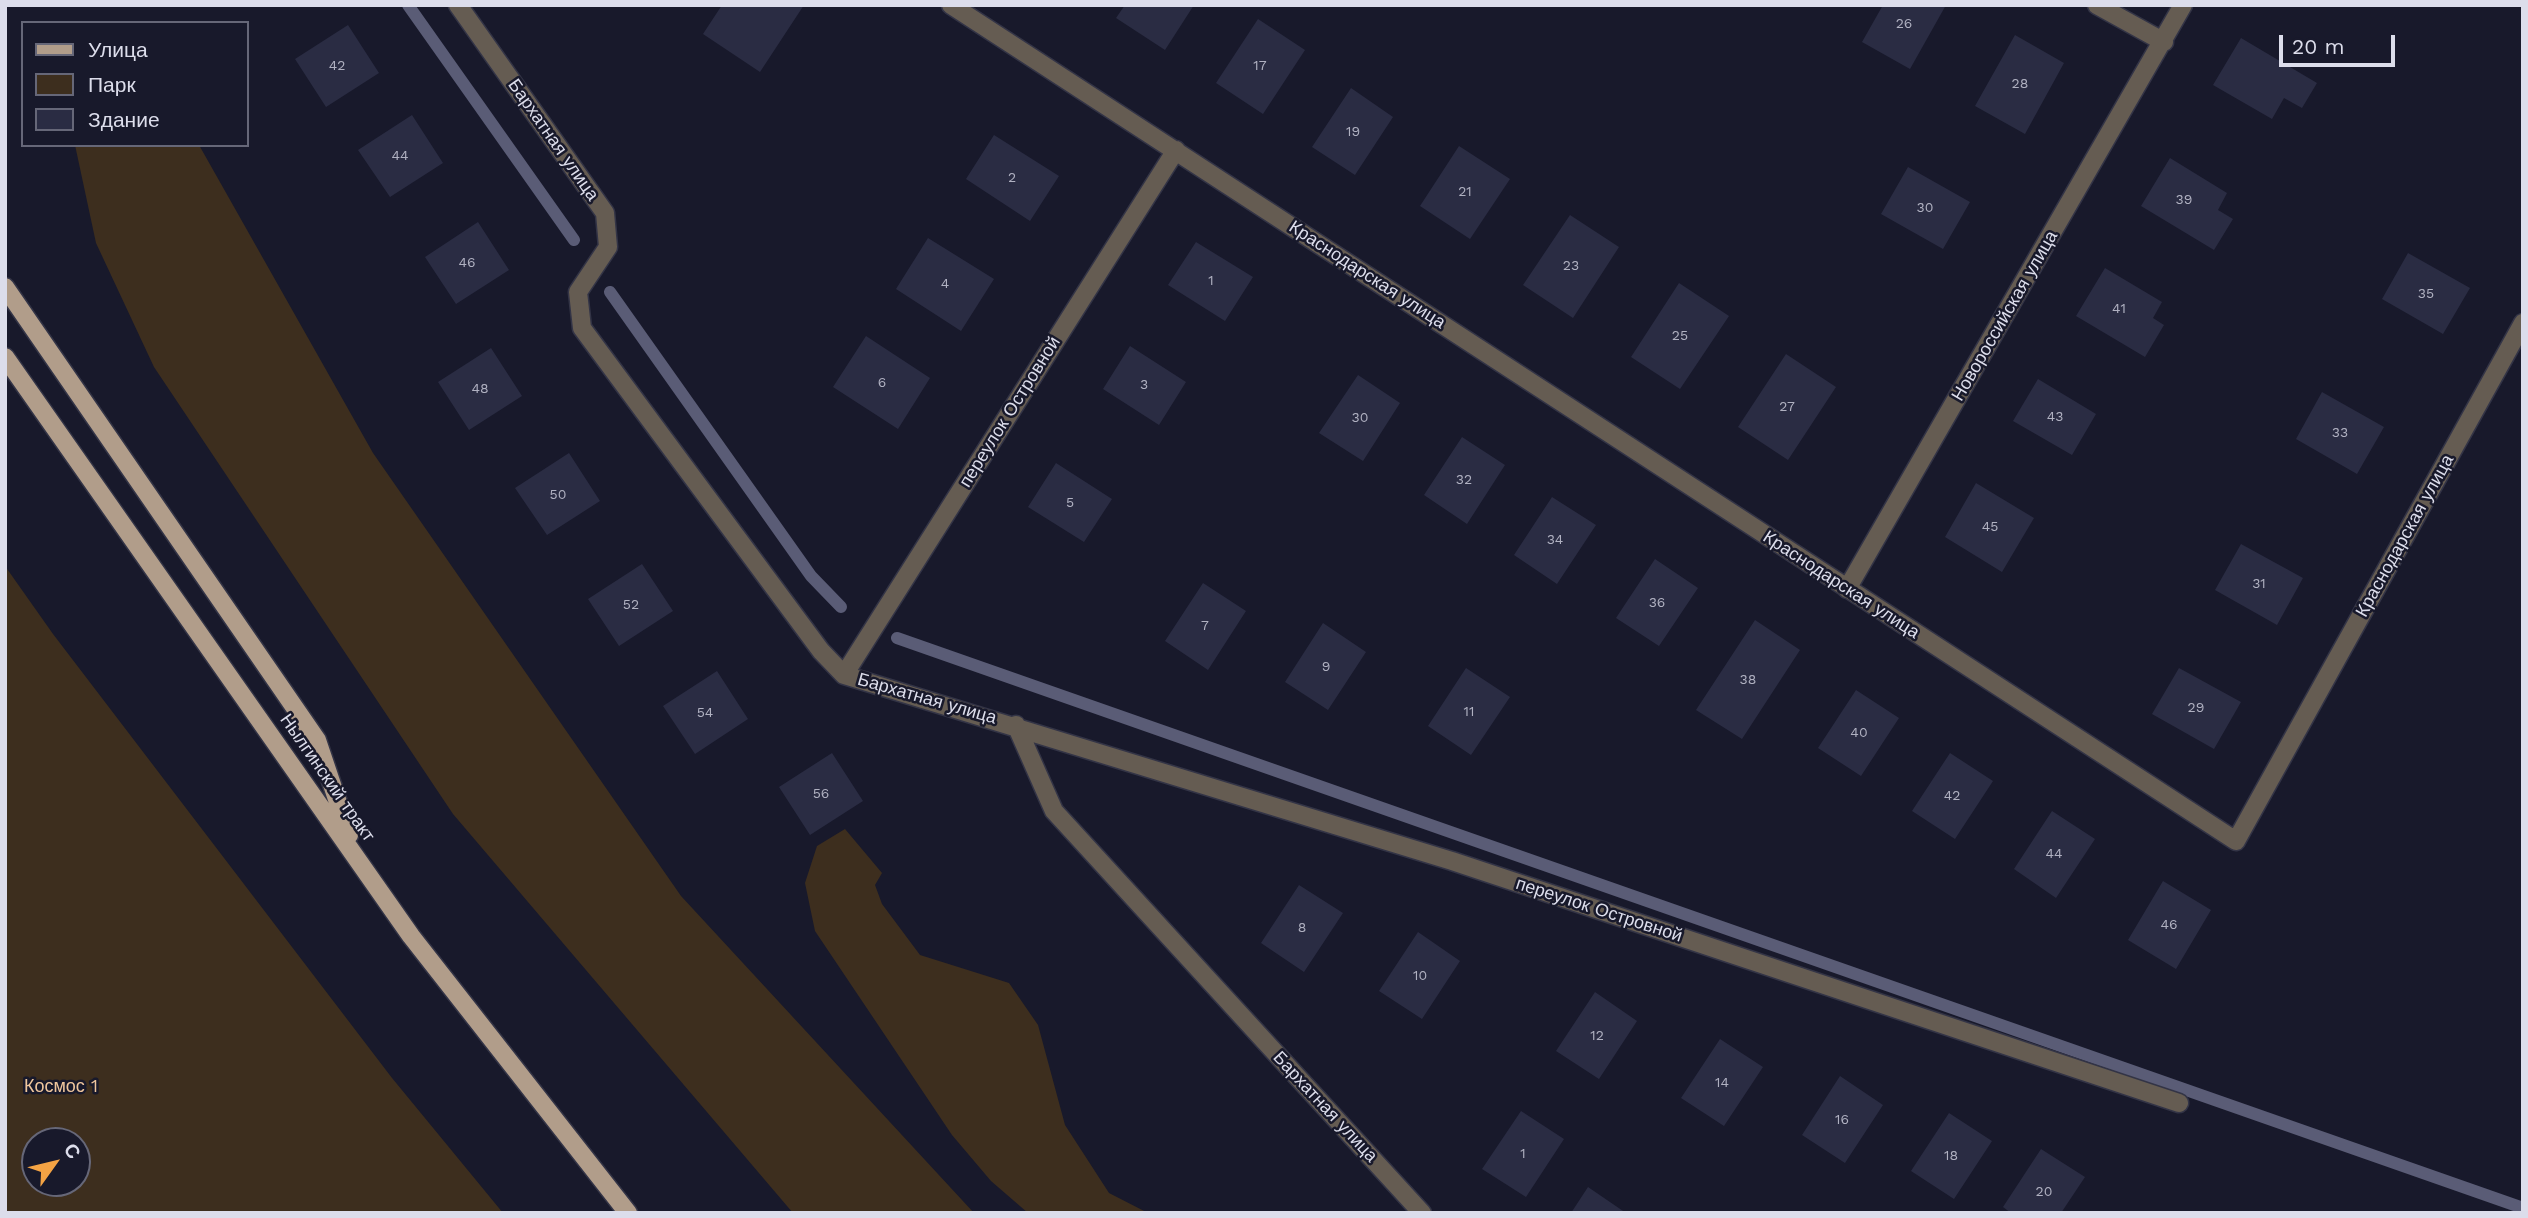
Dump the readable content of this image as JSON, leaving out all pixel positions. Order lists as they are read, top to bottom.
{
  "streets": {
    "main road": ["Нылгинский тракт"],
    "street": [
      "Бархатная улица",
      "Краснодарская улица",
      "Новороссийская улица",
      "переулок Островной"
    ]
  },
  "crossings": [
    ["Бархатная улица", "переулок Островной"],
    ["Краснодарская улица", "Новороссийская улица"],
    ["Краснодарская улица", "переулок Островной"]
  ],
  "parks": ["Космос 1"],
  "house_numbers": [
    "26",
    "42",
    "17",
    "28",
    "19",
    "44",
    "2",
    "21",
    "39",
    "30",
    "46",
    "23",
    "1",
    "4",
    "35",
    "41",
    "25",
    "6",
    "3",
    "48",
    "27",
    "43",
    "30",
    "33",
    "32",
    "50",
    "5",
    "45",
    "34",
    "31",
    "36",
    "52",
    "7",
    "9",
    "38",
    "29",
    "11",
    "54",
    "40",
    "56",
    "42",
    "44",
    "46",
    "8",
    "10",
    "12",
    "14",
    "16",
    "1",
    "18",
    "20"
  ],
  "legend": ["Улица", "Парк", "Здание"],
  "scale_bar": "20 m",
  "north": "top right"
}
